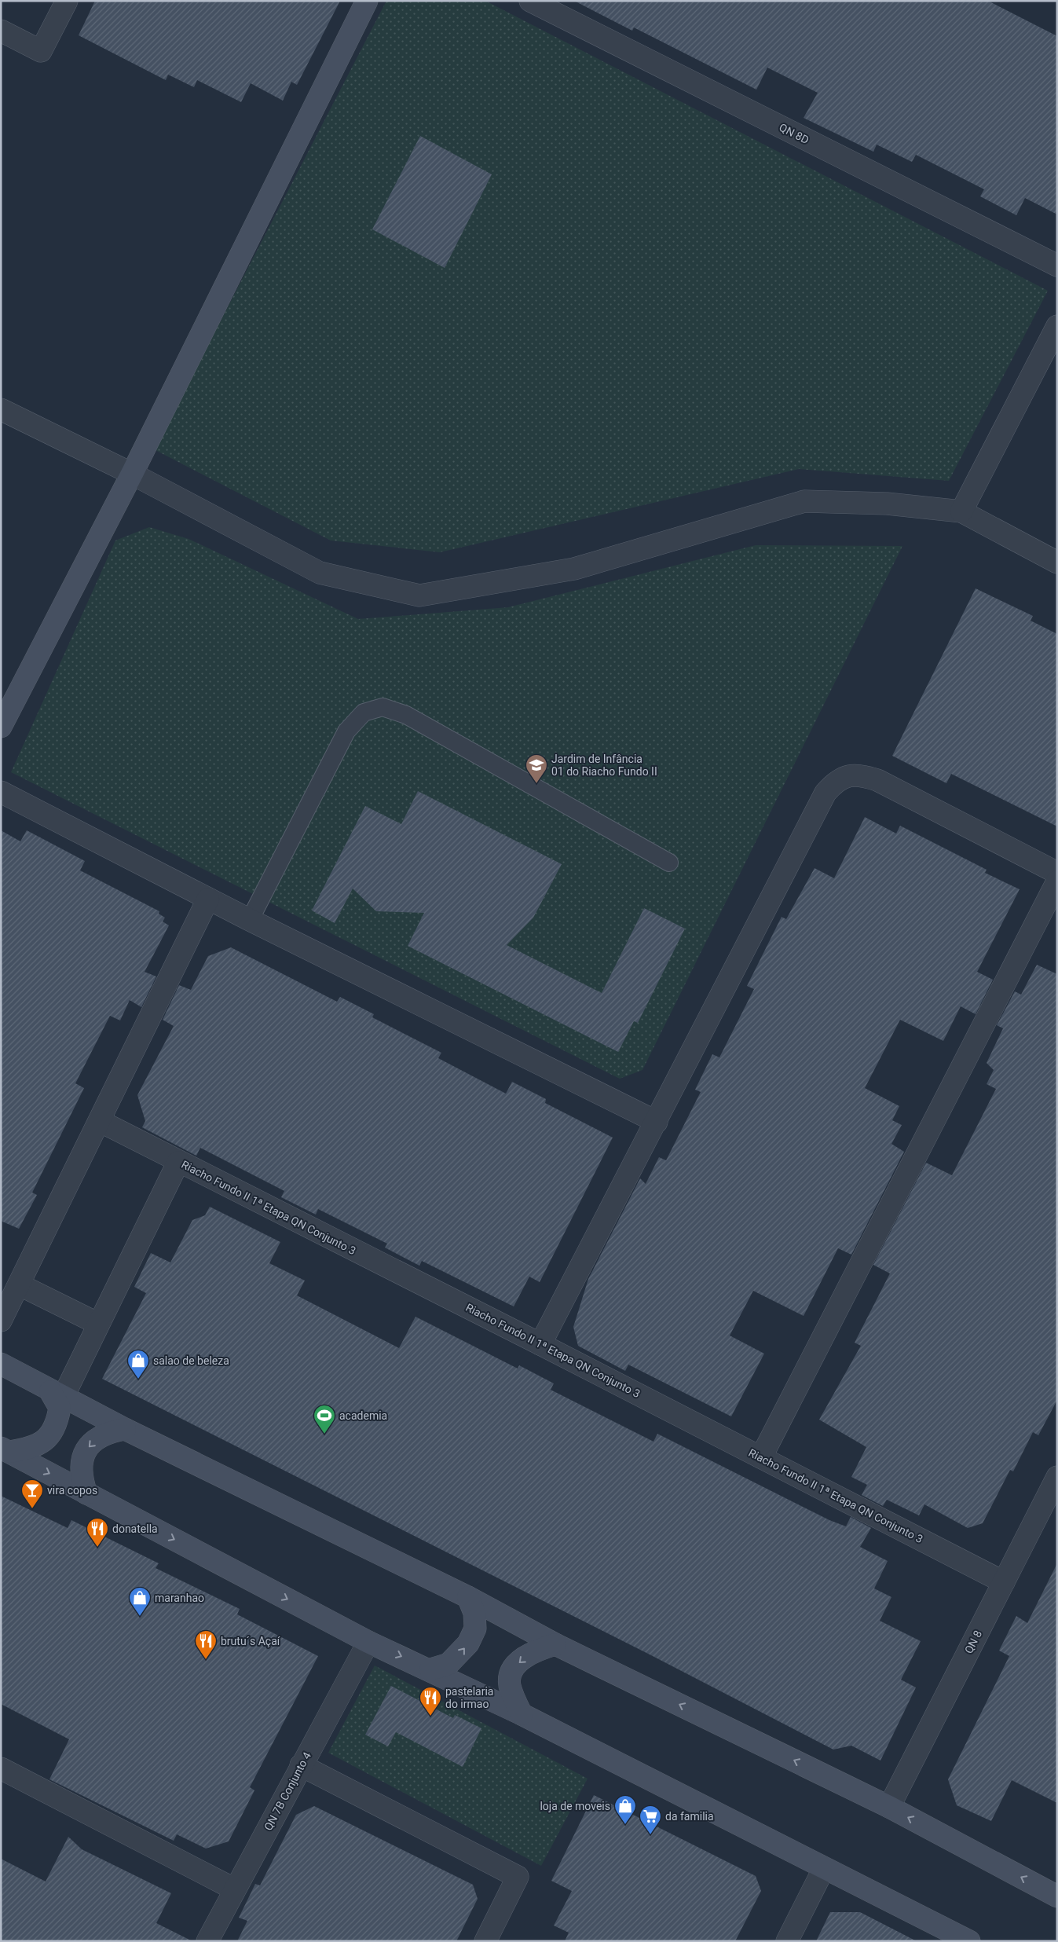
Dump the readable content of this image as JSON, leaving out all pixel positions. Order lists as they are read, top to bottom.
{
  "streets": {
    "street": [
      "QN 8D",
      "Riacho Fundo II 1ª Etapa QN Conjunto 3",
      "QN 8",
      "QN 7B Conjunto 4"
    ]
  },
  "crossings": [
    ["Riacho Fundo II 1ª Etapa QN Conjunto 3", "QN 8"]
  ],
  "places": {
    "school or university": ["Jardim de Infância 01 do Riacho Fundo II"],
    "shop": ["salao de beleza", "maranhao", "loja de moveis"],
    "sports": ["academia"],
    "bar": ["vira copos"],
    "restaurant": ["donatella", "brutu´s Açaí", "pastelaria do irmao"],
    "supermarket": ["da familia"]
  }
}
